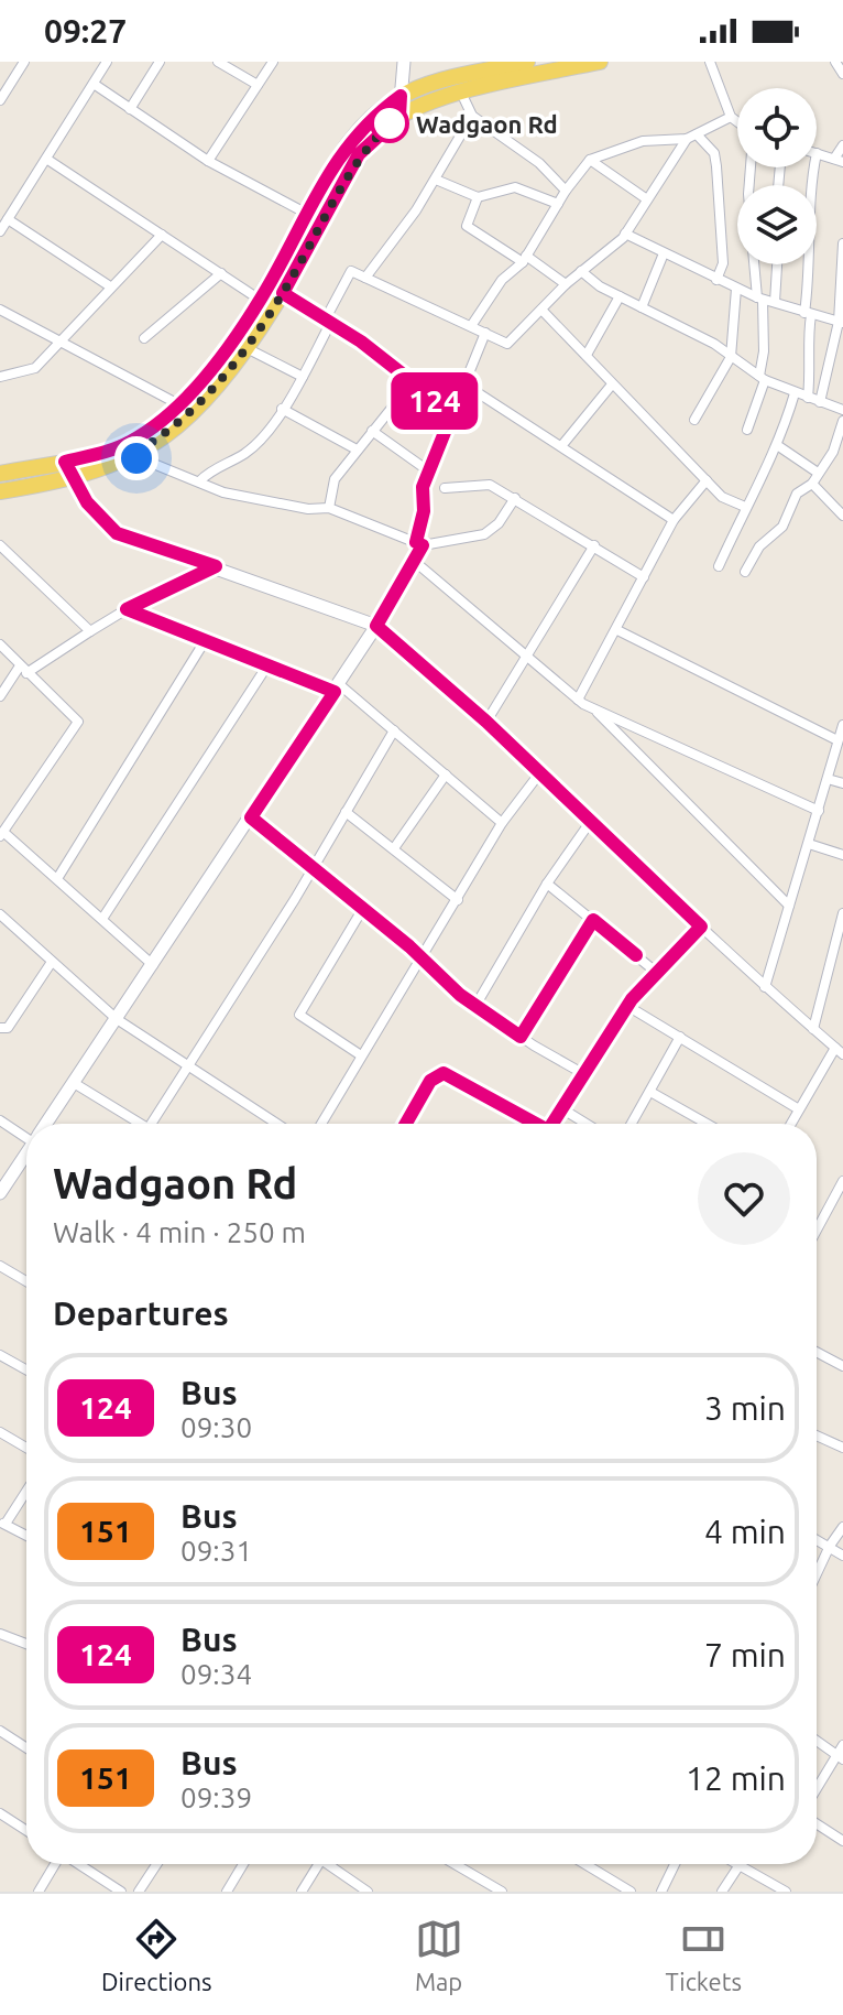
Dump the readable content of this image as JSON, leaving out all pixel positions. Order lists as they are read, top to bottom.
{
  "places": ["Wadgaon Rd"],
  "lines": ["bus line 124"],
  "page": {
    "status": "09:27",
    "on_map": "124",
    "heading": [
      ["Wadgaon Rd", "Walk · 4 min · 250 m"],
      "Departures"
    ],
    "list": [
      {
        "mark": "124",
        "name": "Bus",
        "note": "09:30",
        "value": "3 min"
      },
      {
        "mark": "151",
        "name": "Bus",
        "note": "09:31",
        "value": "4 min"
      },
      {
        "mark": "124",
        "name": "Bus",
        "note": "09:34",
        "value": "7 min"
      },
      {
        "mark": "151",
        "name": "Bus",
        "note": "09:39",
        "value": "12 min"
      }
    ],
    "tabs": ["Directions", "Map", "Tickets"]
  }
}
